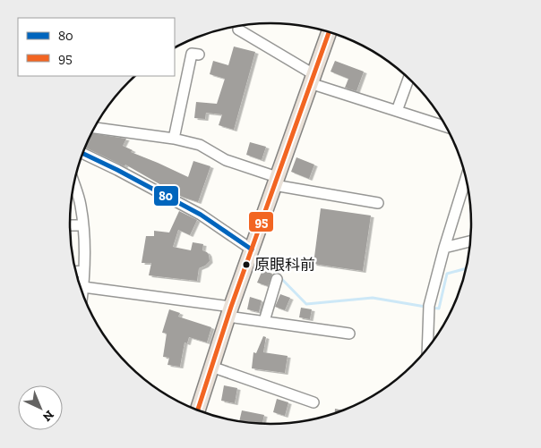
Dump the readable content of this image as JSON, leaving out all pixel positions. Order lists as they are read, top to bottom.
{
  "places": ["原眼科前"],
  "lines": ["transit line 95", "transit line 80"],
  "legend": ["80", "95"],
  "north": "bottom right"
}
